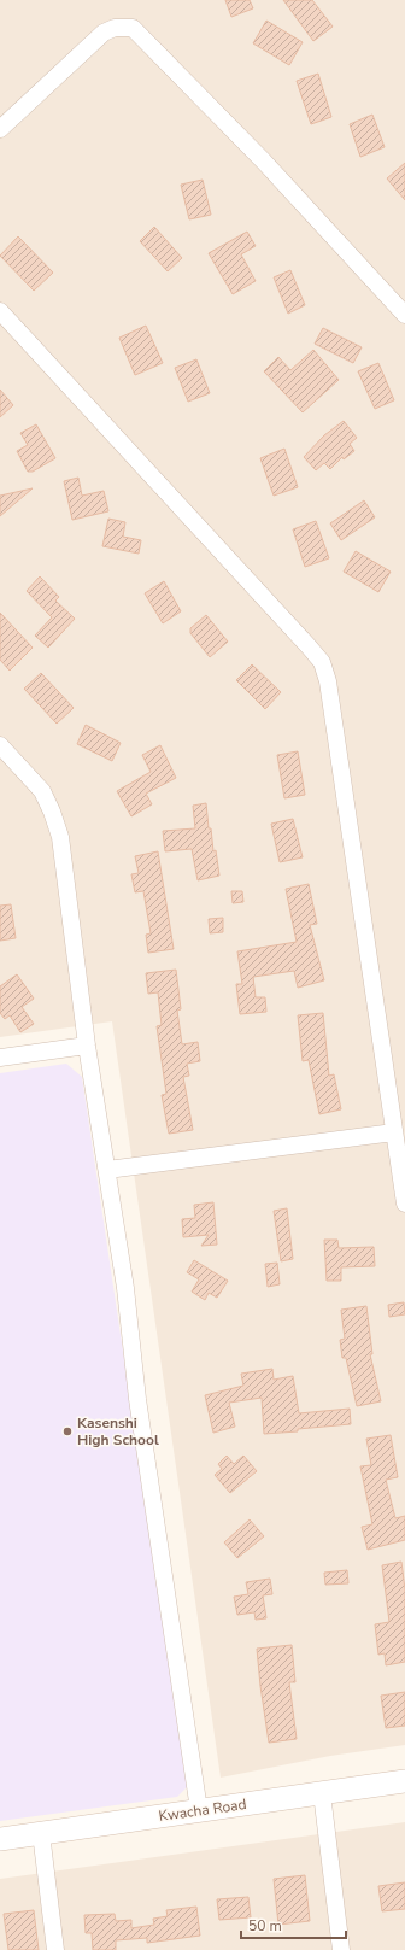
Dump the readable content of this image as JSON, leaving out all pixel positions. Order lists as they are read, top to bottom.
{
  "streets": {
    "main road": ["Kwacha Road"]
  },
  "places": ["Kasenshi High School"],
  "scale_bar": "50 m"
}
